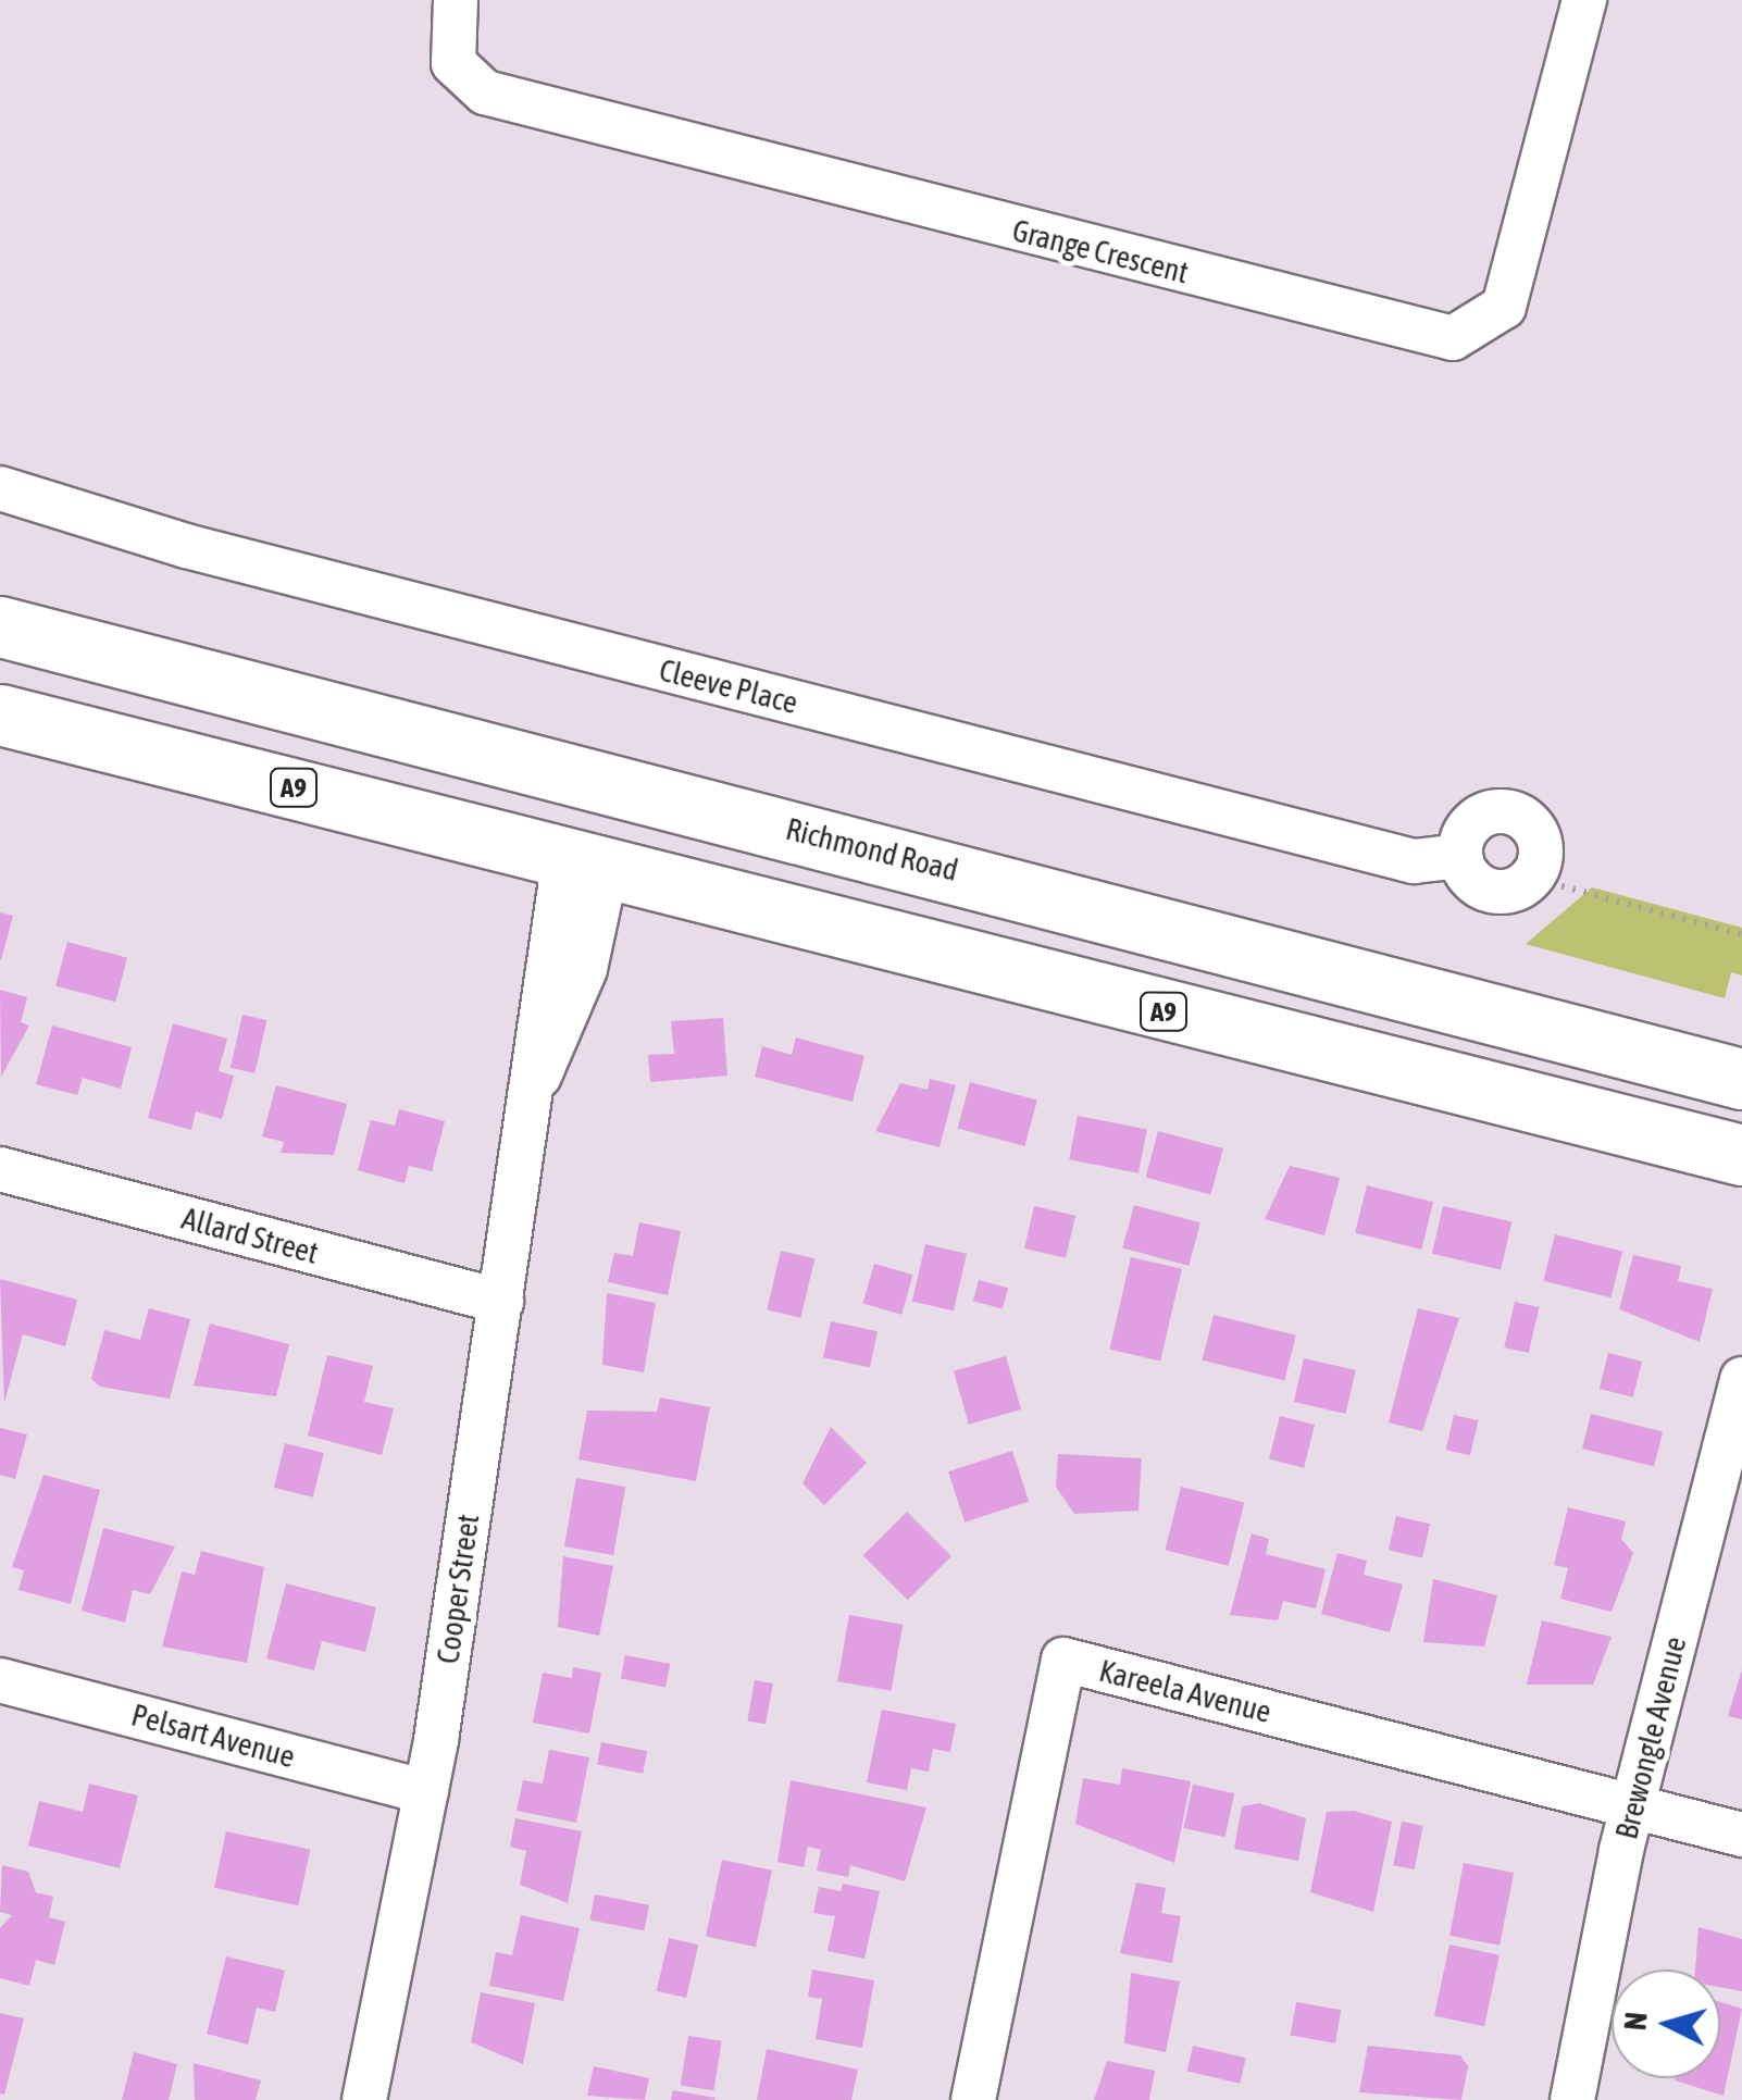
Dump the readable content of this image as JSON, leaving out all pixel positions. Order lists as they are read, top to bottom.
{
  "streets": {
    "highway": ["A9", "Richmond Road"],
    "street": [
      "Grange Crescent",
      "Cleeve Place",
      "Allard Street",
      "Cooper Street",
      "Kareela Avenue",
      "Pelsart Avenue",
      "Brewongle Avenue"
    ]
  },
  "crossings": [
    ["A9", "Cooper Street"],
    ["Allard Street", "Cooper Street"],
    ["Cooper Street", "Pelsart Avenue"],
    ["Kareela Avenue", "Brewongle Avenue"]
  ],
  "north": "left"
}
